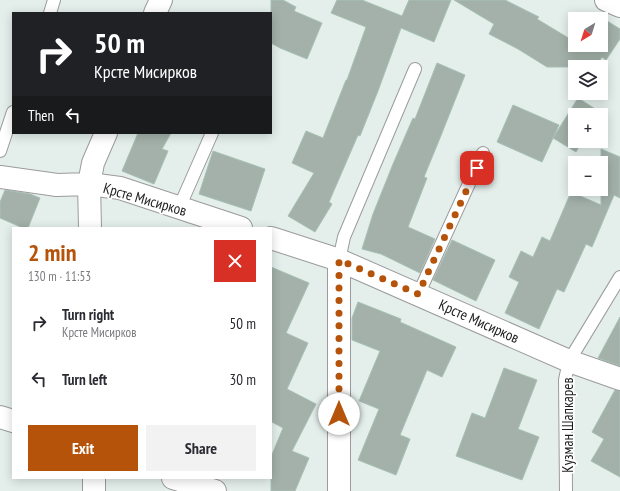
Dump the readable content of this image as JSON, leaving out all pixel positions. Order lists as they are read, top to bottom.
{
  "streets": {
    "street": ["Крсте Мисирков"],
    "lane": ["Кузман Шапкарев"]
  },
  "crossings": [
    ["Крсте Мисирков", "Кузман Шапкарев"]
  ],
  "north": "bottom left",
  "page": {
    "map_buttons": ["+", "−"],
    "turn": ["50 m", "Крсте Мисирков"],
    "then": "Then",
    "heading": ["2 min", "130 m · 11:53"],
    "list": [
      {
        "name": "Turn right",
        "note": "Крсте Мисирков",
        "value": "50 m"
      },
      {
        "name": "Turn left",
        "value": "30 m"
      }
    ],
    "buttons": ["Exit", "Share"]
  }
}
